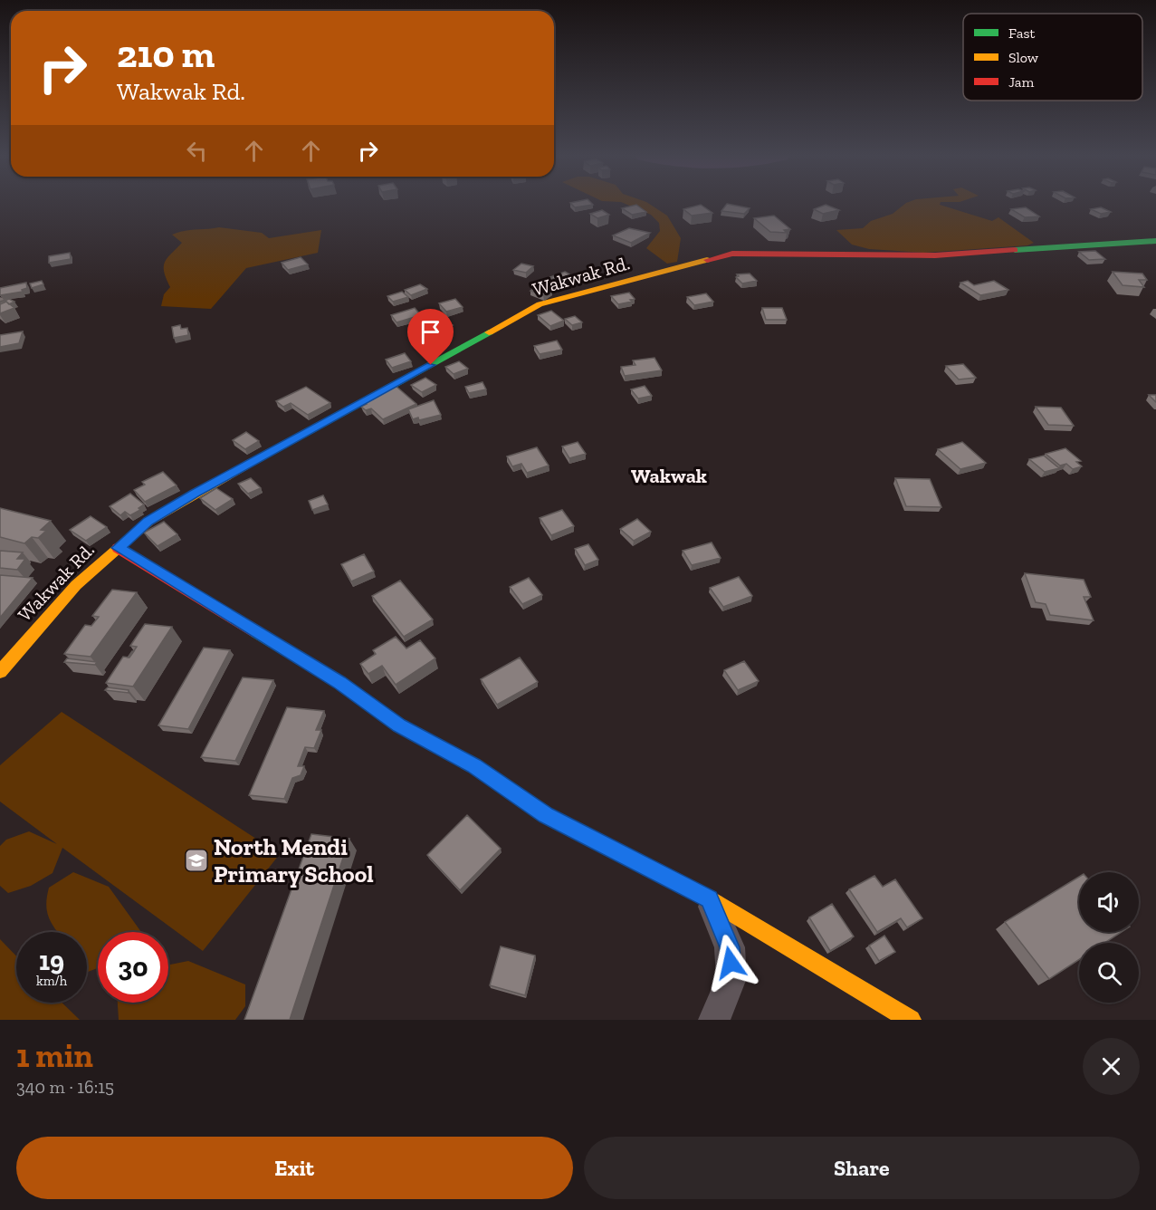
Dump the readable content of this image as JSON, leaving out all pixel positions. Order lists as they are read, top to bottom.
{
  "streets": {
    "street": ["Wakwak Rd."]
  },
  "districts": ["Wakwak"],
  "places": {
    "school or university": ["North Mendi Primary School"]
  },
  "legend": ["Fast", "Slow", "Jam"],
  "page": {
    "turn": ["210 m", "Wakwak Rd."],
    "speed": "19 km/h",
    "limit": "30",
    "heading": ["1 min", "340 m · 16:15"],
    "buttons": ["Exit", "Share"]
  }
}
